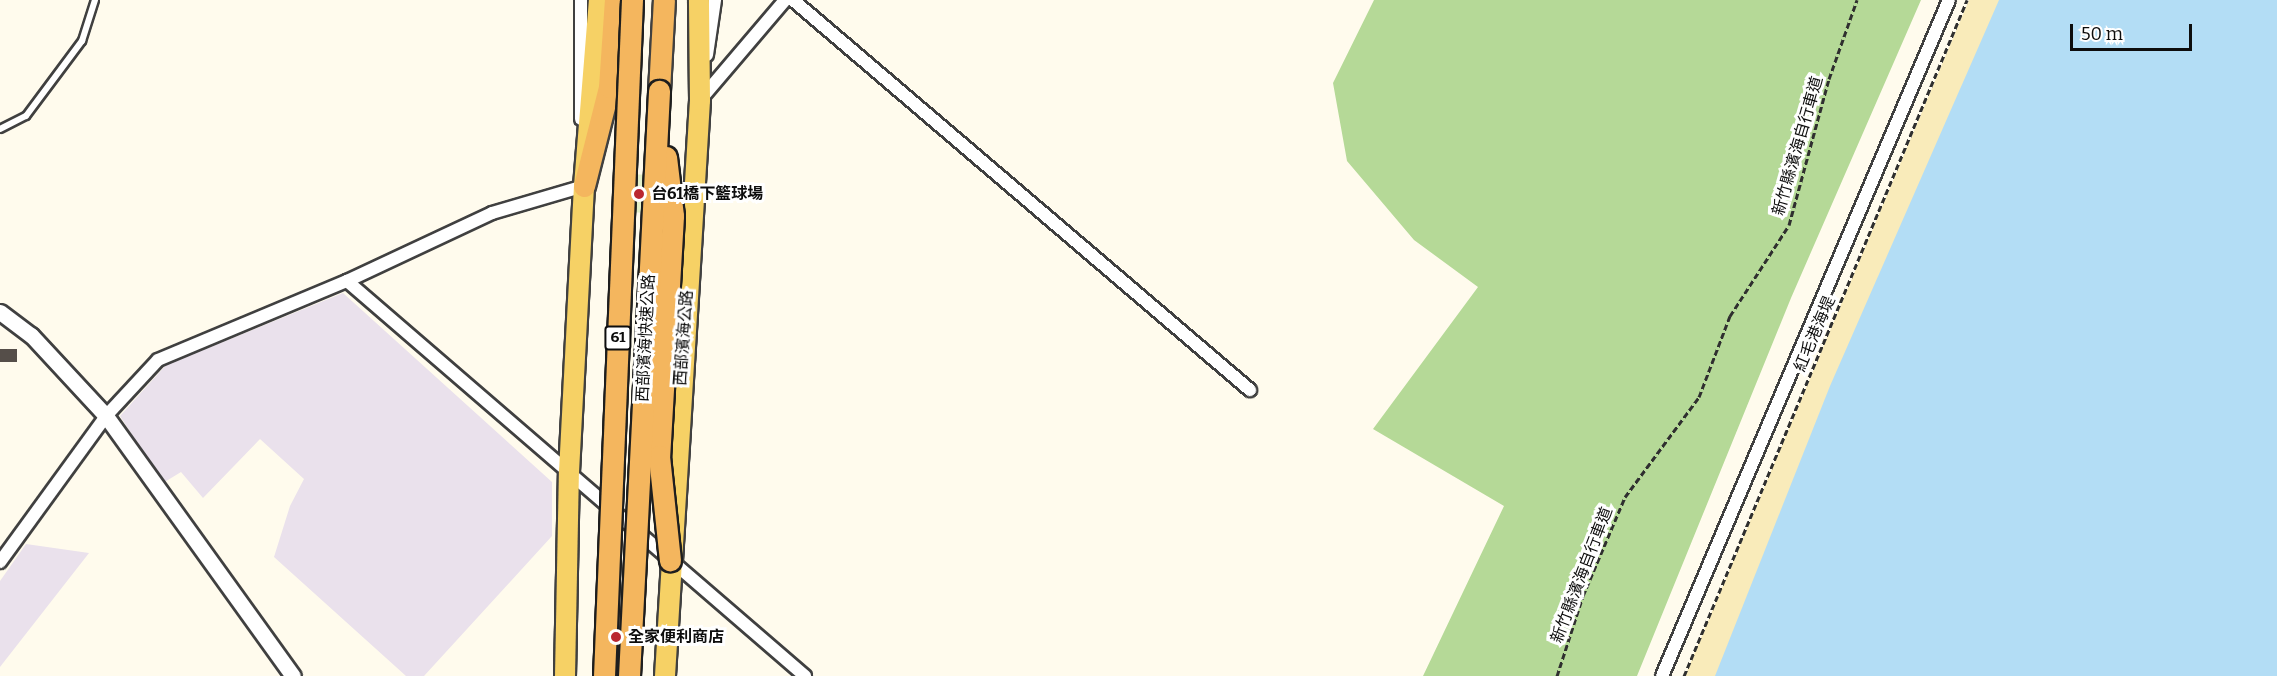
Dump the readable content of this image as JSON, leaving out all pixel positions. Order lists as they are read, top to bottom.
{
  "streets": {
    "highway": ["61", "西部濱海快速公路"],
    "main road": ["西部濱海公路"],
    "path": ["新竹縣濱海自行車道", "紅毛港海堤"]
  },
  "places": ["台61橋下籃球場", "全家便利商店"],
  "scale_bar": "50 m"
}
